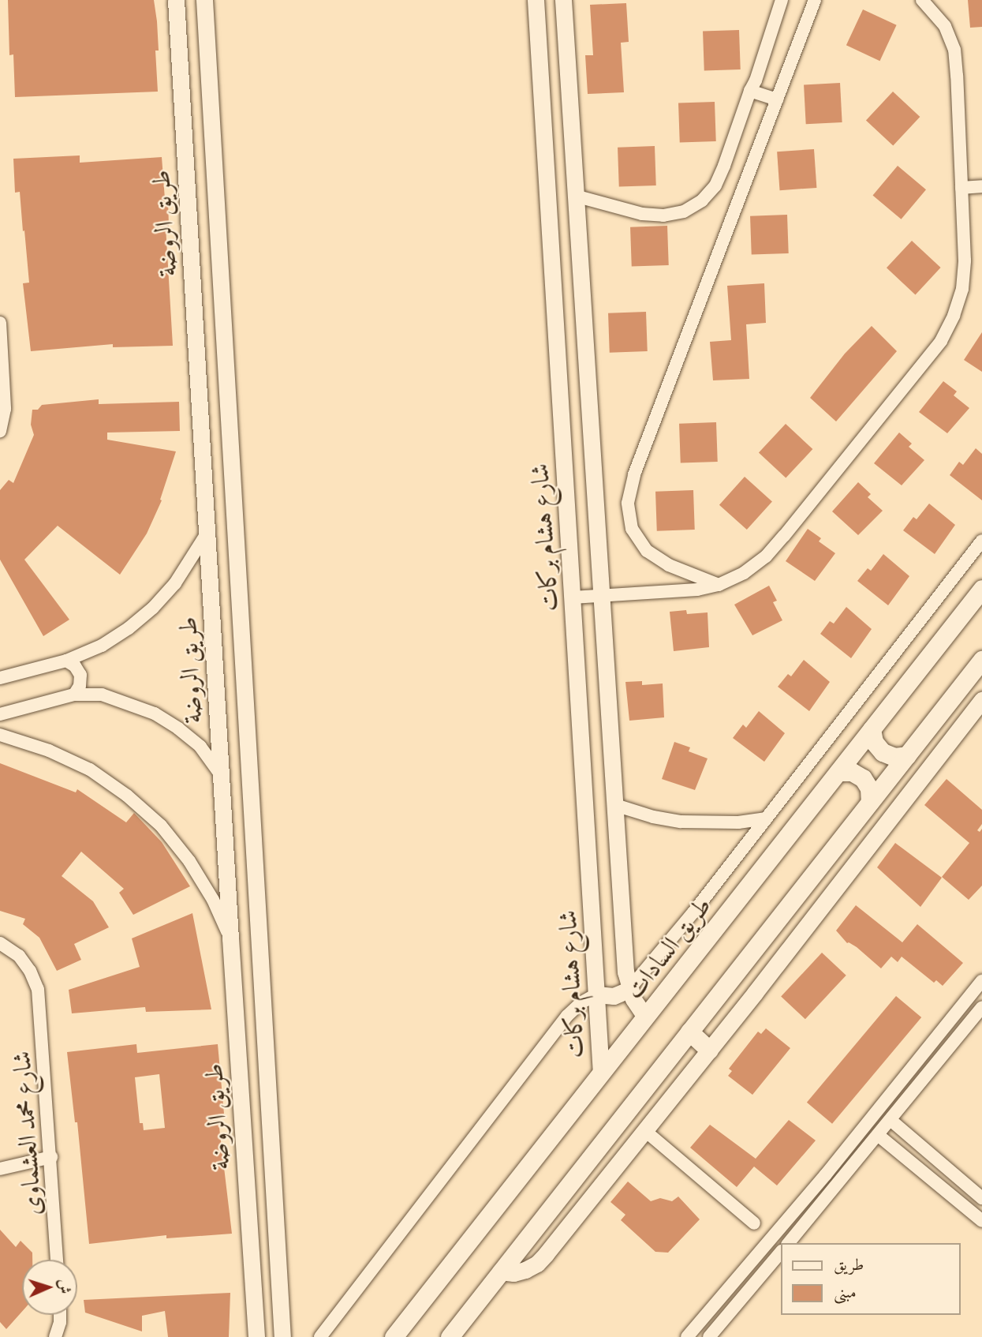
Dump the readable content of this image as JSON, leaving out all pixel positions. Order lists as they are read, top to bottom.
{
  "streets": {
    "main road": ["طريق السادات"],
    "street": ["طريق الروضة", "شارع هشام بركات", "شارع محمد العشماوى"]
  },
  "crossings": [
    ["شارع هشام بركات", "طريق السادات"]
  ],
  "legend": ["طريق", "مبنى"],
  "north": "right"
}
